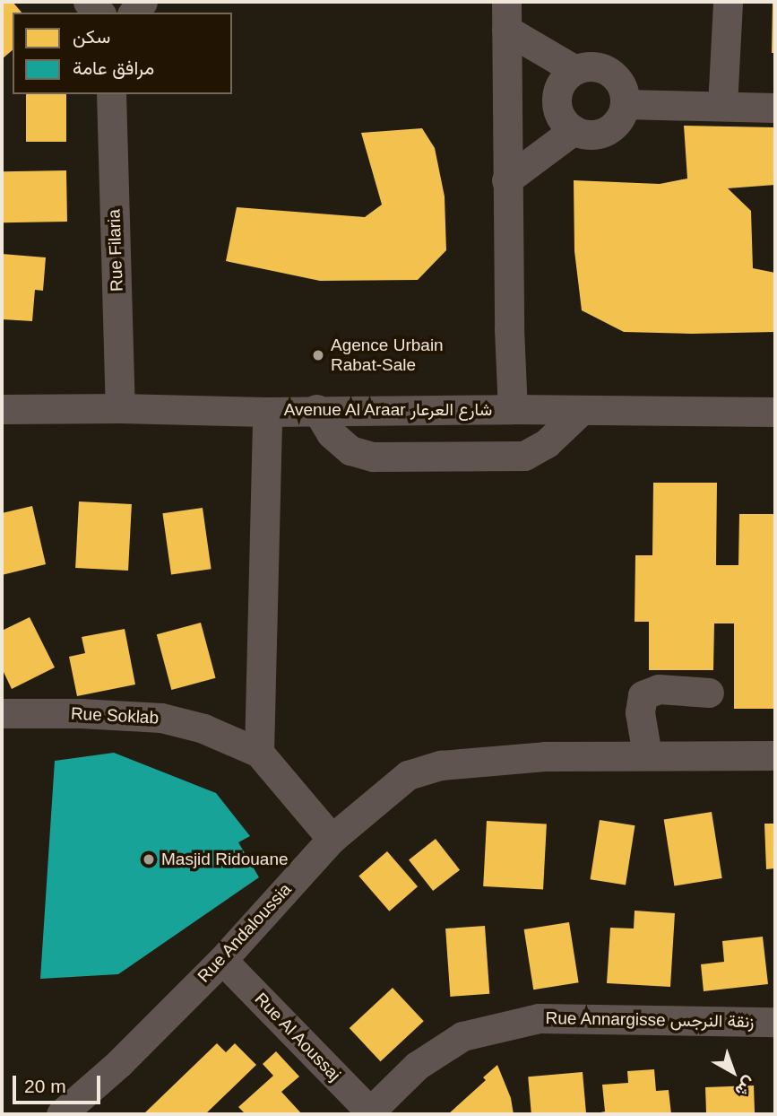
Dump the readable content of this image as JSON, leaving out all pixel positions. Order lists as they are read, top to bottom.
{
  "streets": {
    "street": [
      "Rue Filaria",
      "Avenue Al Araar شارع العرعار",
      "Rue Soklab",
      "Rue Andaloussia",
      "Rue Annargisse زنقة النرجس",
      "Rue Al Aoussaj"
    ]
  },
  "crossings": [
    ["Rue Filaria", "Avenue Al Araar شارع العرعار"],
    ["Rue Soklab", "Rue Andaloussia"],
    ["Rue Andaloussia", "Rue Al Aoussaj"],
    ["Rue Annargisse زنقة النرجس", "Rue Al Aoussaj"]
  ],
  "places": ["Agence Urbain Rabat-Sale", "Masjid Ridouane"],
  "legend": ["سكن", "مرافق عامة"],
  "scale_bar": "20 m",
  "north": "bottom right"
}
